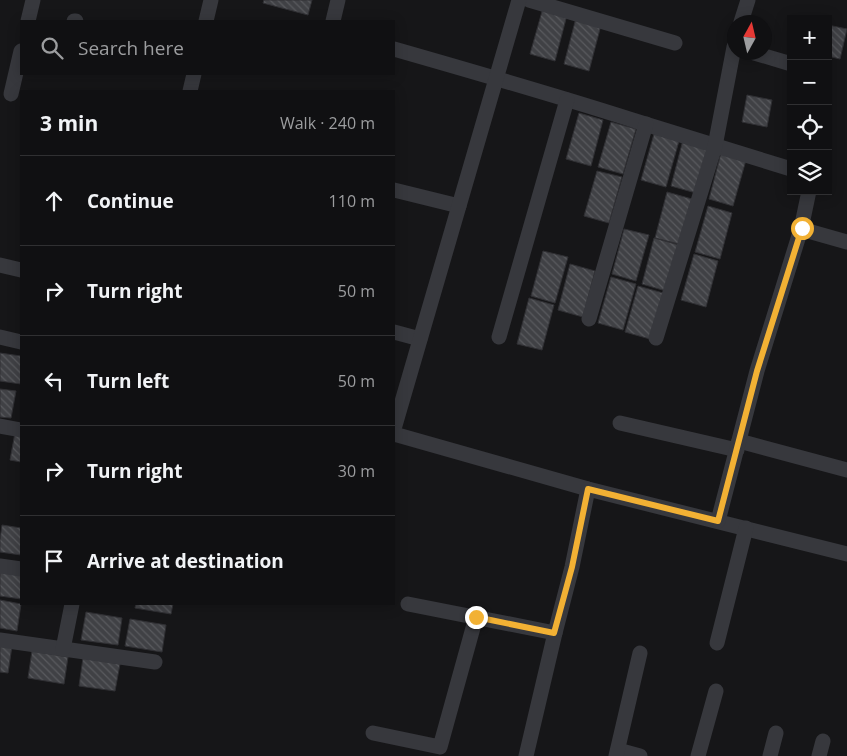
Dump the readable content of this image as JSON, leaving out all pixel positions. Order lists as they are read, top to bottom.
{
  "north": "top",
  "page": {
    "map_buttons": ["+", "−"],
    "search": "Search here",
    "heading": ["3 min", "Walk · 240 m"],
    "list": [
      ["Continue", "110 m"],
      ["Turn right", "50 m"],
      ["Turn left", "50 m"],
      ["Turn right", "30 m"],
      "Arrive at destination"
    ]
  }
}
